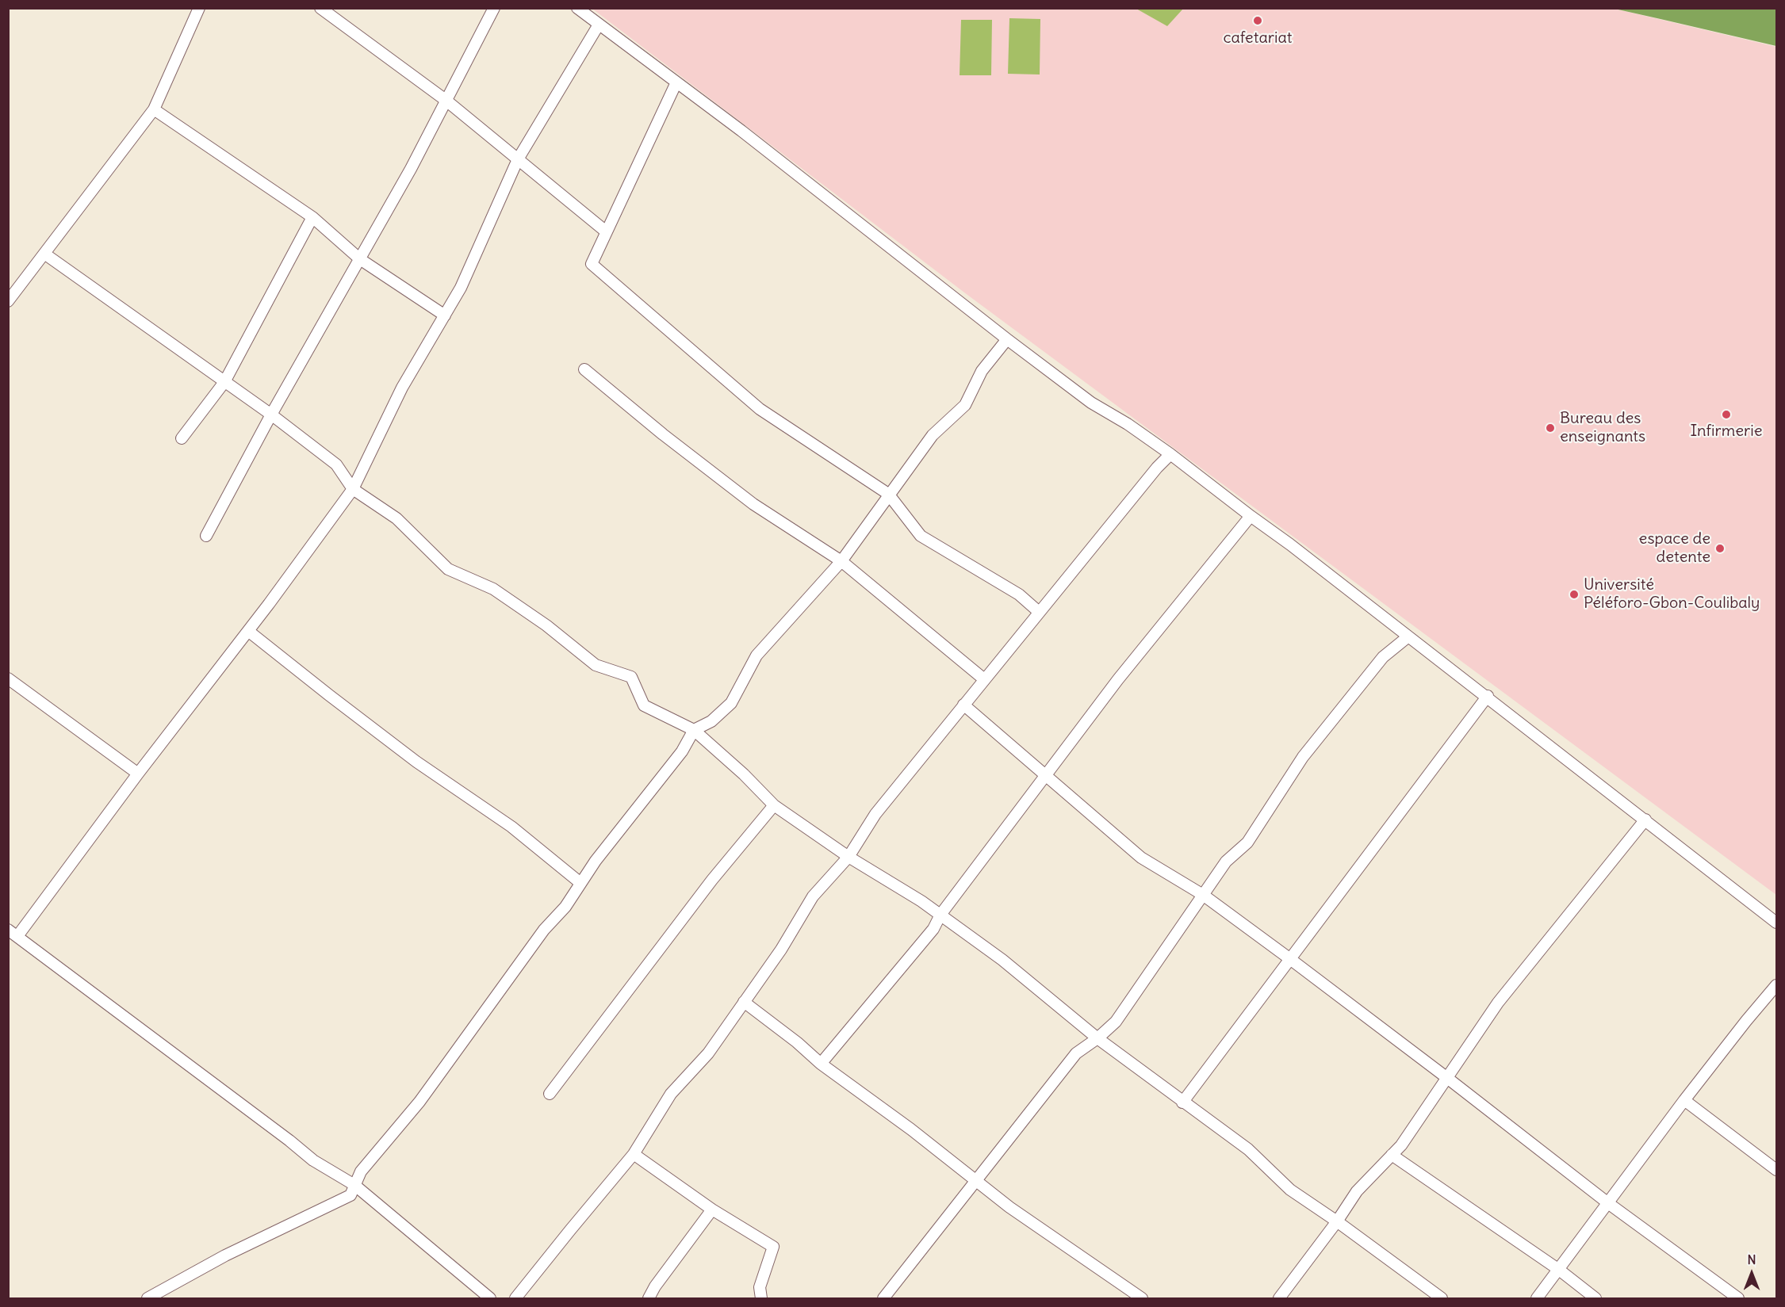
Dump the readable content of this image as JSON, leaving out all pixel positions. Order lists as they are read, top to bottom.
{
  "places": [
    "cafetariat",
    "Infirmerie",
    "Bureau des enseignants",
    "espace de detente",
    "Université Péléforo-Gbon-Coulibaly"
  ],
  "north": "top"
}
